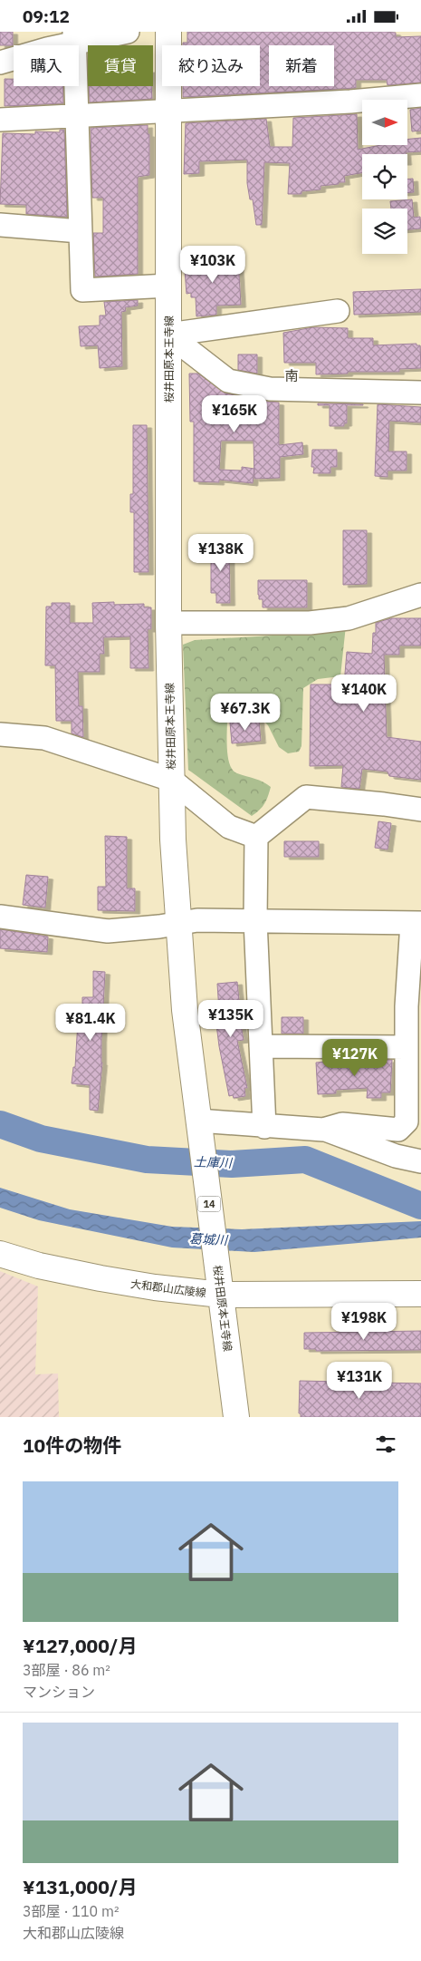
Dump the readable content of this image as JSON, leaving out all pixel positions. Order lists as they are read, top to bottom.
{
  "streets": {
    "main road": ["桜井田原本王寺線", "14", "大和郡山広陵線"]
  },
  "crossings": [
    ["桜井田原本王寺線", "大和郡山広陵線"]
  ],
  "districts": ["南"],
  "water": ["土庫川", "葛城川"],
  "north": "right",
  "page": {
    "status": "09:12",
    "chip": [
      "購入",
      "賃貸",
      "絞り込み",
      "新着"
    ],
    "price": [
      "¥103K",
      "¥165K",
      "¥138K",
      "¥140K",
      "¥67.3K",
      "¥135K",
      "¥81.4K",
      "¥127K",
      "¥198K",
      "¥131K"
    ],
    "heading": "10件の物件",
    "list": [
      {
        "name": "¥127,000/月",
        "note": "3部屋 · 86 m² · マンション"
      },
      {
        "name": "¥131,000/月",
        "note": "3部屋 · 110 m² · 大和郡山広陵線"
      }
    ]
  }
}
